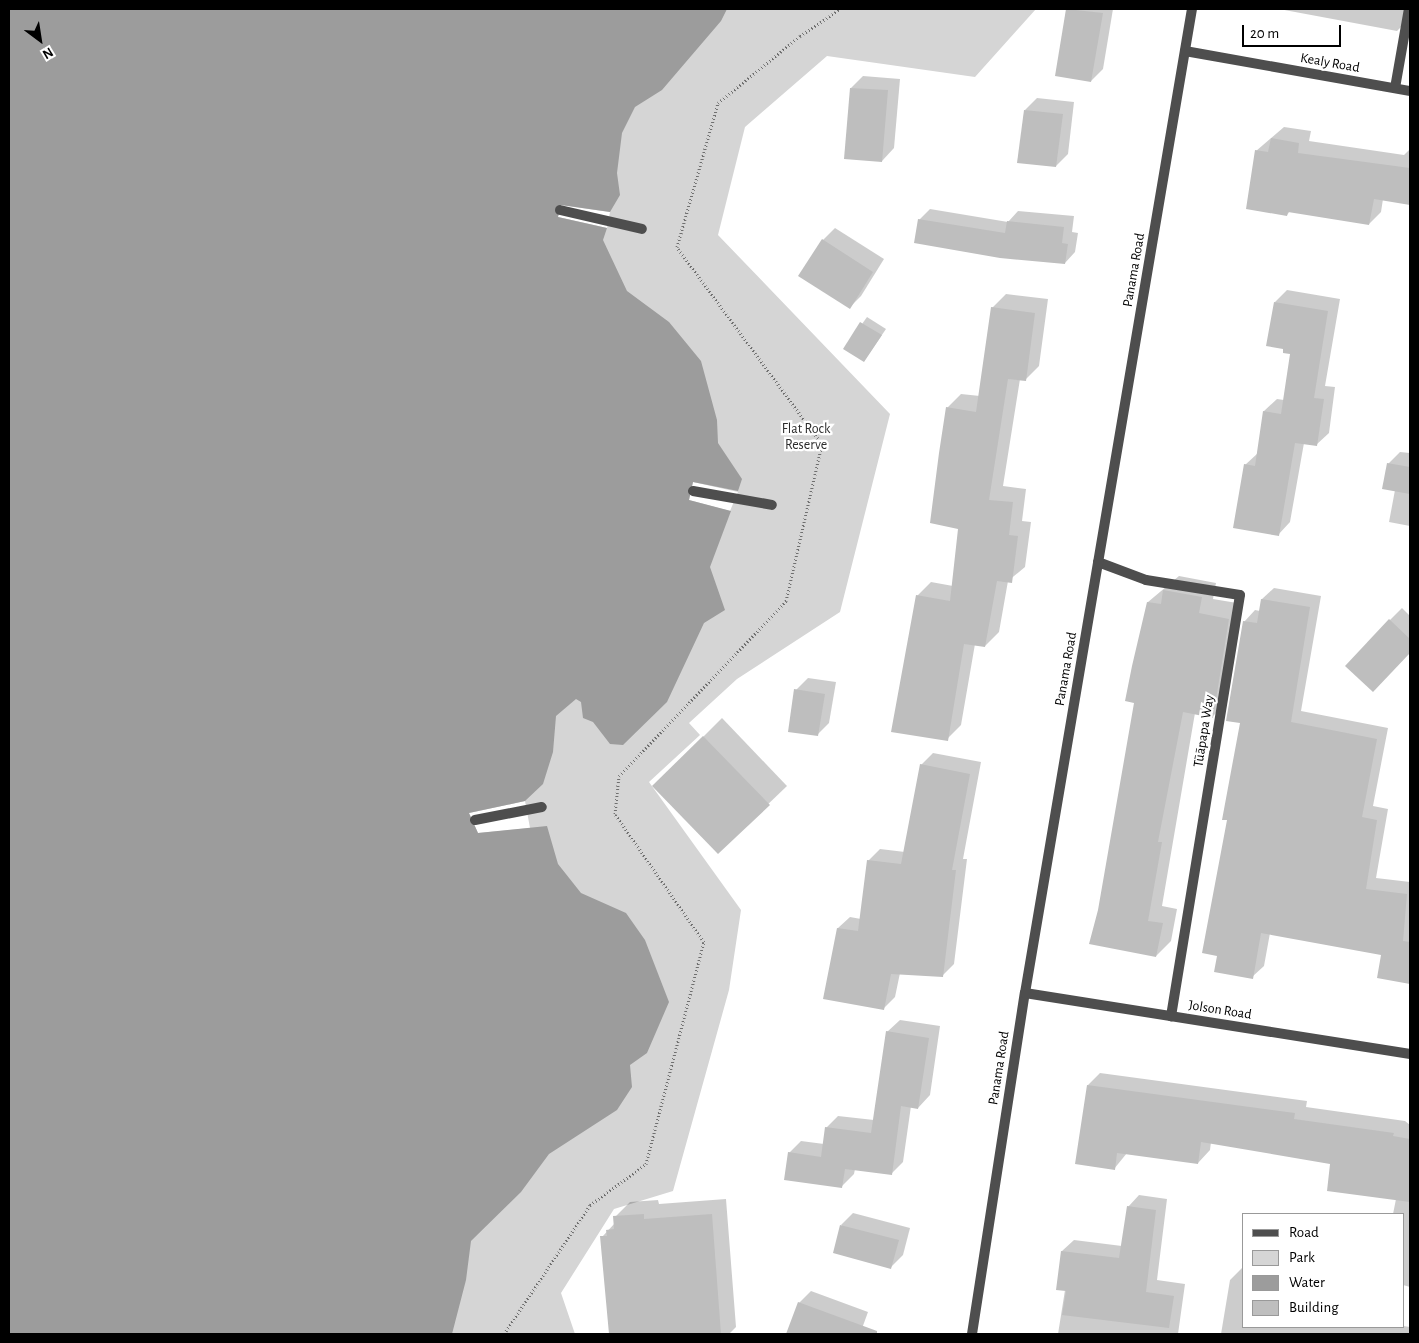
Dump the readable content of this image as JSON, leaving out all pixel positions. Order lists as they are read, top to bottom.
{
  "streets": {
    "street": [
      "Kealy Road",
      "Panama Road",
      "Tūāpapa Way",
      "Jolson Road"
    ]
  },
  "crossings": [
    ["Kealy Road", "Panama Road"],
    ["Panama Road", "Tūāpapa Way"],
    ["Panama Road", "Jolson Road"],
    ["Tūāpapa Way", "Jolson Road"]
  ],
  "parks": ["Flat Rock Reserve"],
  "legend": [
    "Road",
    "Park",
    "Water",
    "Building"
  ],
  "scale_bar": "20 m",
  "north": "bottom right"
}
